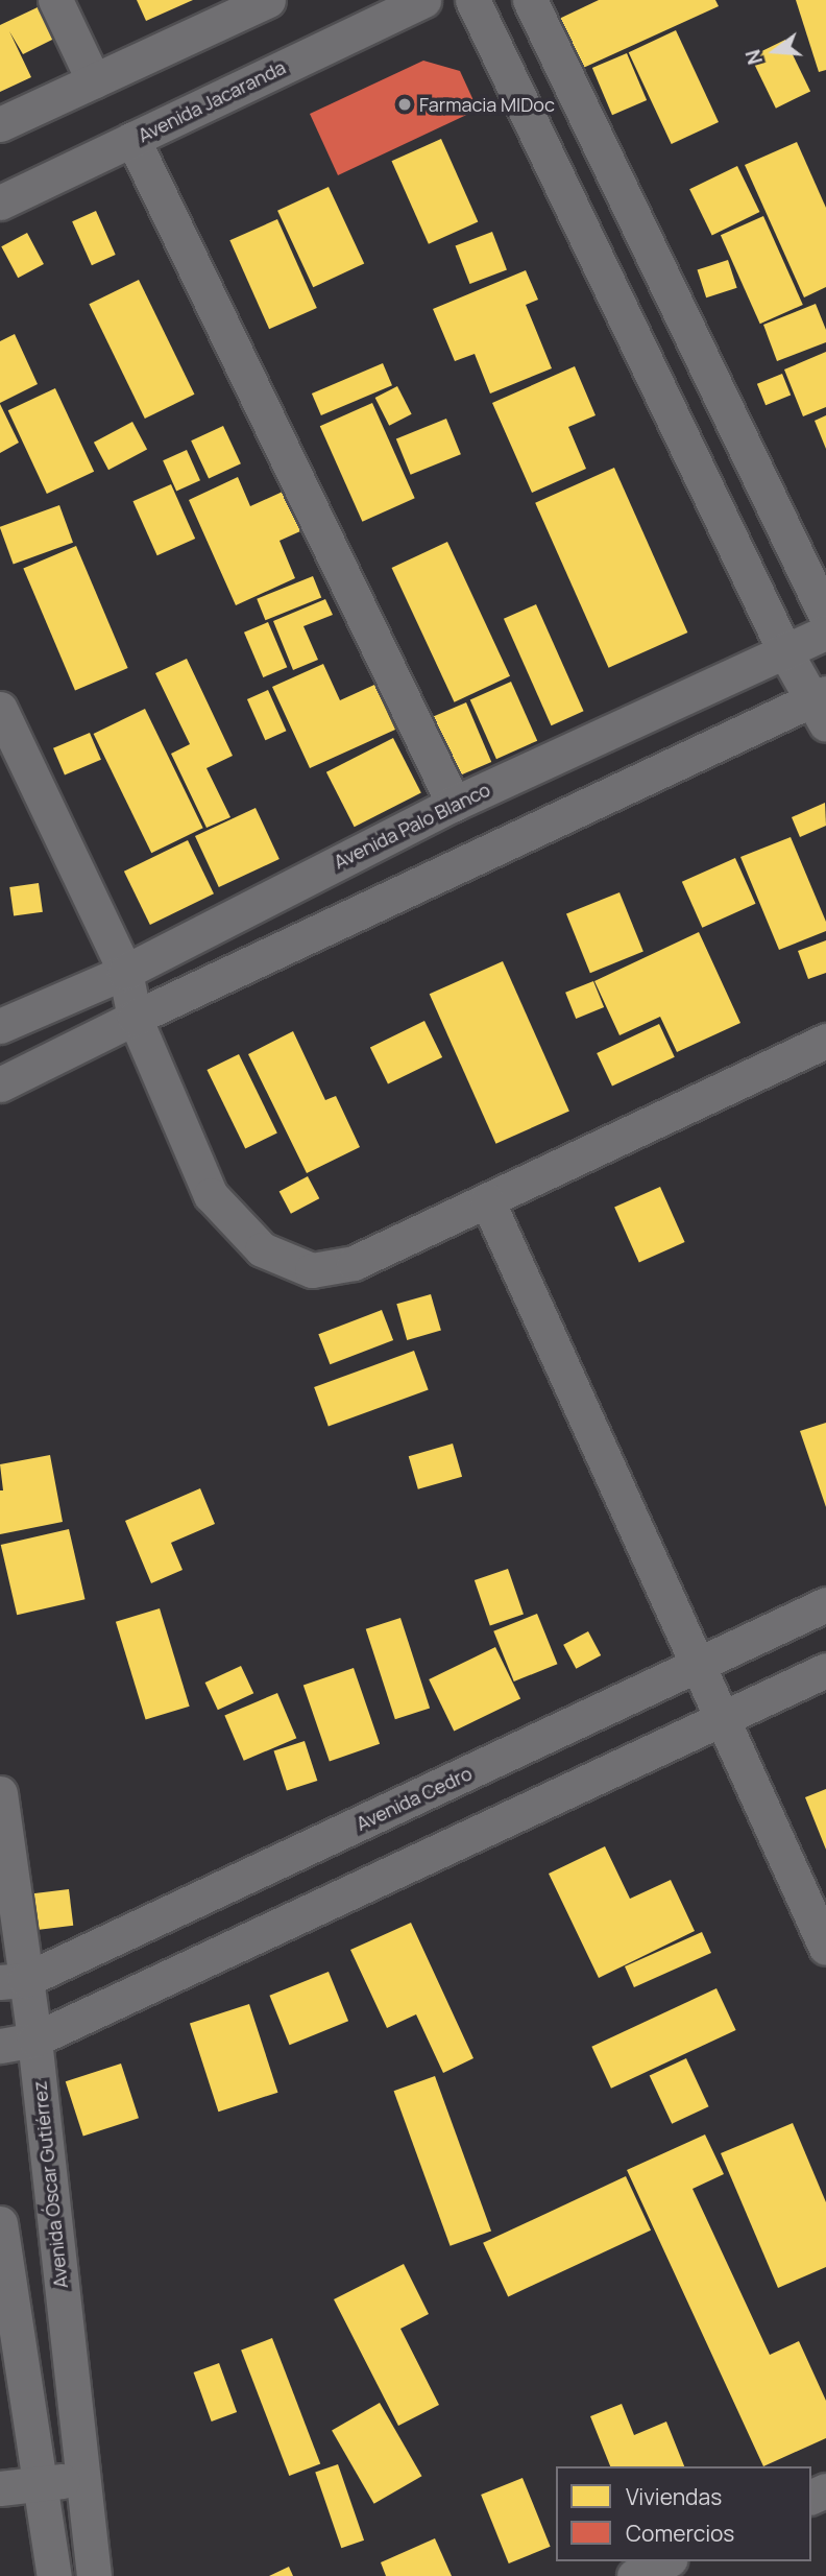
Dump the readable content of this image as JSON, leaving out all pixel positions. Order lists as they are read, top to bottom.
{
  "streets": {
    "street": [
      "Avenida Jacaranda",
      "Avenida Palo Blanco",
      "Avenida Cedro",
      "Avenida Óscar Gutiérrez"
    ]
  },
  "crossings": [
    ["Avenida Cedro", "Avenida Óscar Gutiérrez"]
  ],
  "places": ["Farmacia MIDoc"],
  "legend": ["Viviendas", "Comercios"],
  "north": "left"
}
